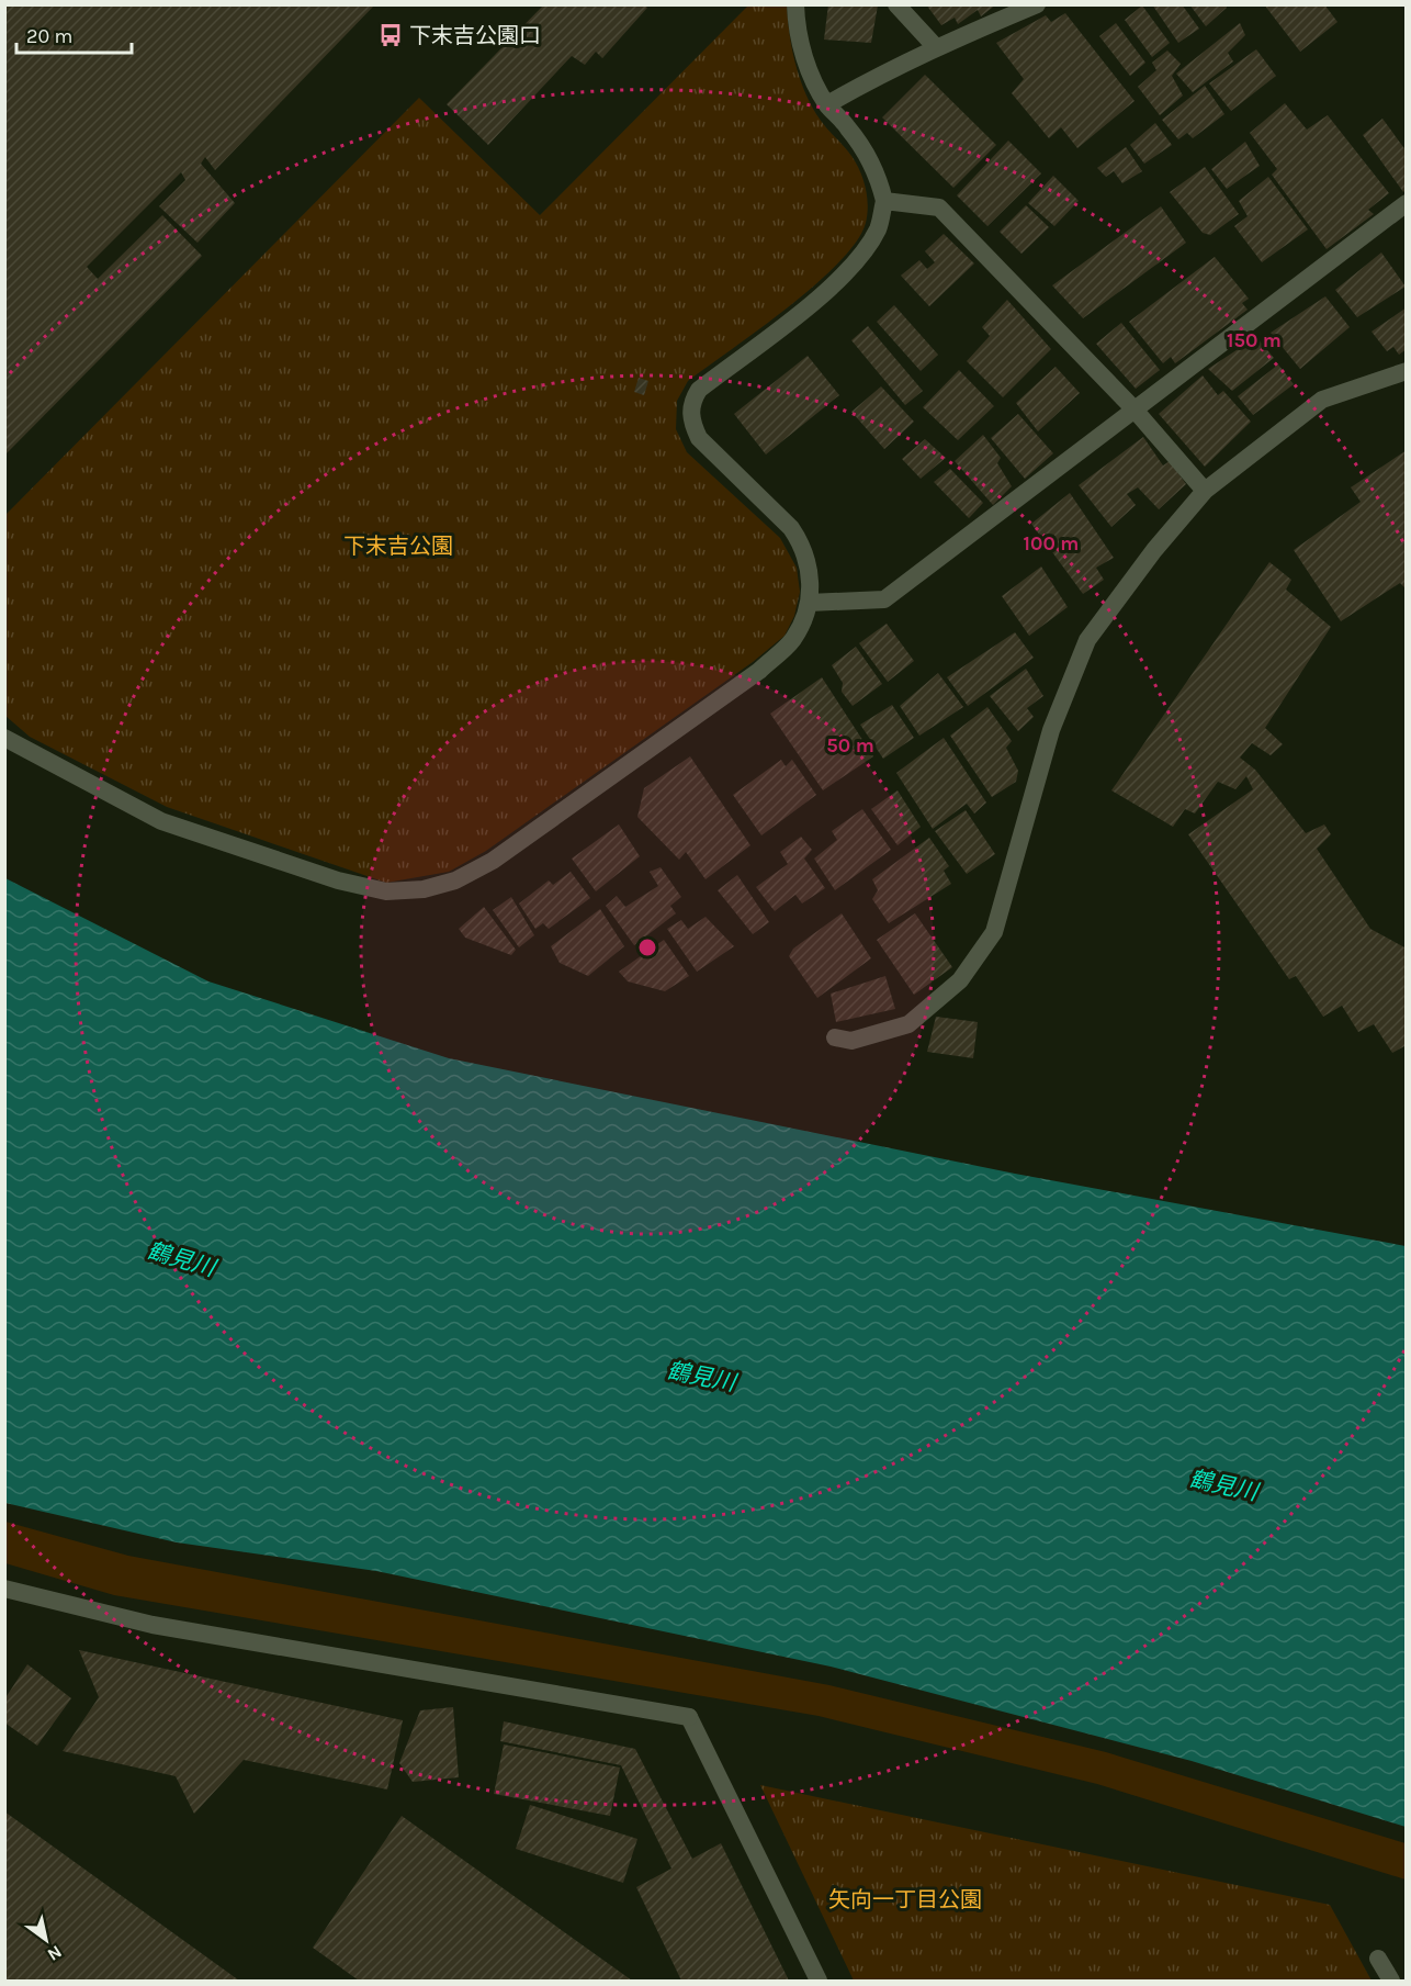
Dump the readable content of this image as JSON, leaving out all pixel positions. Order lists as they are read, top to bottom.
{
  "water": ["鶴見川"],
  "parks": ["下末吉公園", "矢向一丁目公園"],
  "places": {
    "bus stop": ["下末吉公園口"]
  },
  "scale_bar": "20 m",
  "north": "bottom right",
  "rings": ["150 m", "100 m", "50 m"]
}
